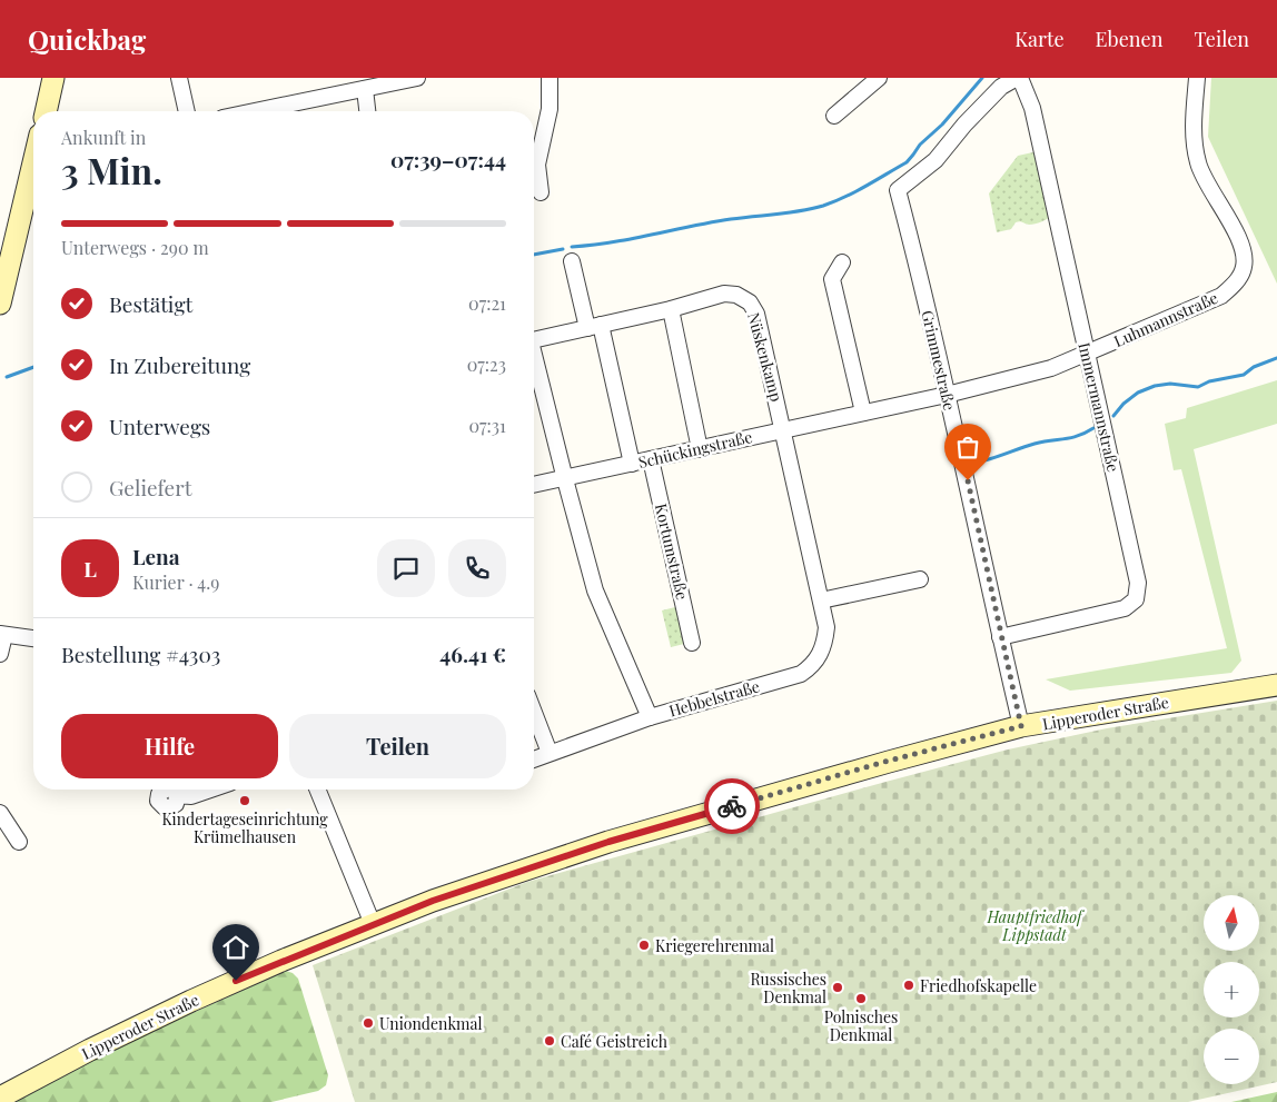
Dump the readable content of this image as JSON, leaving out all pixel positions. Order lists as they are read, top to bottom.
{
  "streets": {
    "main road": ["Lipperoder Straße"],
    "street": [
      "Luhmannstraße",
      "Nüskenkamp",
      "Grimmestraße",
      "Immermannstraße",
      "Schückingstraße",
      "Kortumstraße",
      "Hebbelstraße"
    ]
  },
  "crossings": [
    ["Luhmannstraße", "Grimmestraße"],
    ["Luhmannstraße", "Immermannstraße"],
    ["Luhmannstraße", "Schückingstraße"],
    ["Nüskenkamp", "Schückingstraße"],
    ["Nüskenkamp", "Hebbelstraße"],
    ["Grimmestraße", "Immermannstraße"],
    ["Grimmestraße", "Schückingstraße"],
    ["Grimmestraße", "Lipperoder Straße"],
    ["Schückingstraße", "Kortumstraße"],
    ["Schückingstraße", "Hebbelstraße"]
  ],
  "parks": ["Hauptfriedhof Lippstadt"],
  "places": [
    "Kindertageseinrichtung Krümelhausen",
    "Kriegerehrenmal",
    "Friedhofskapelle",
    "Russisches Denkmal",
    "Polnisches Denkmal",
    "Uniondenkmal",
    "Café Geistreich"
  ],
  "north": "top",
  "page": {
    "header": "Quickbag",
    "nav": ["Karte", "Ebenen", "Teilen"],
    "heading": ["3 Min.", "Ankunft in", "07:39–07:44"],
    "panel": [
      "Lena",
      "Kurier · 4.9",
      "Bestellung #4303",
      "46.41 €"
    ],
    "bar": "Unterwegs · 290 m",
    "list": [
      ["Bestätigt", "07:21"],
      ["In Zubereitung", "07:23"],
      ["Unterwegs", "07:31"],
      "Geliefert"
    ],
    "round": "L",
    "buttons": ["Hilfe", "Teilen"],
    "map_buttons": ["+", "−"]
  }
}
